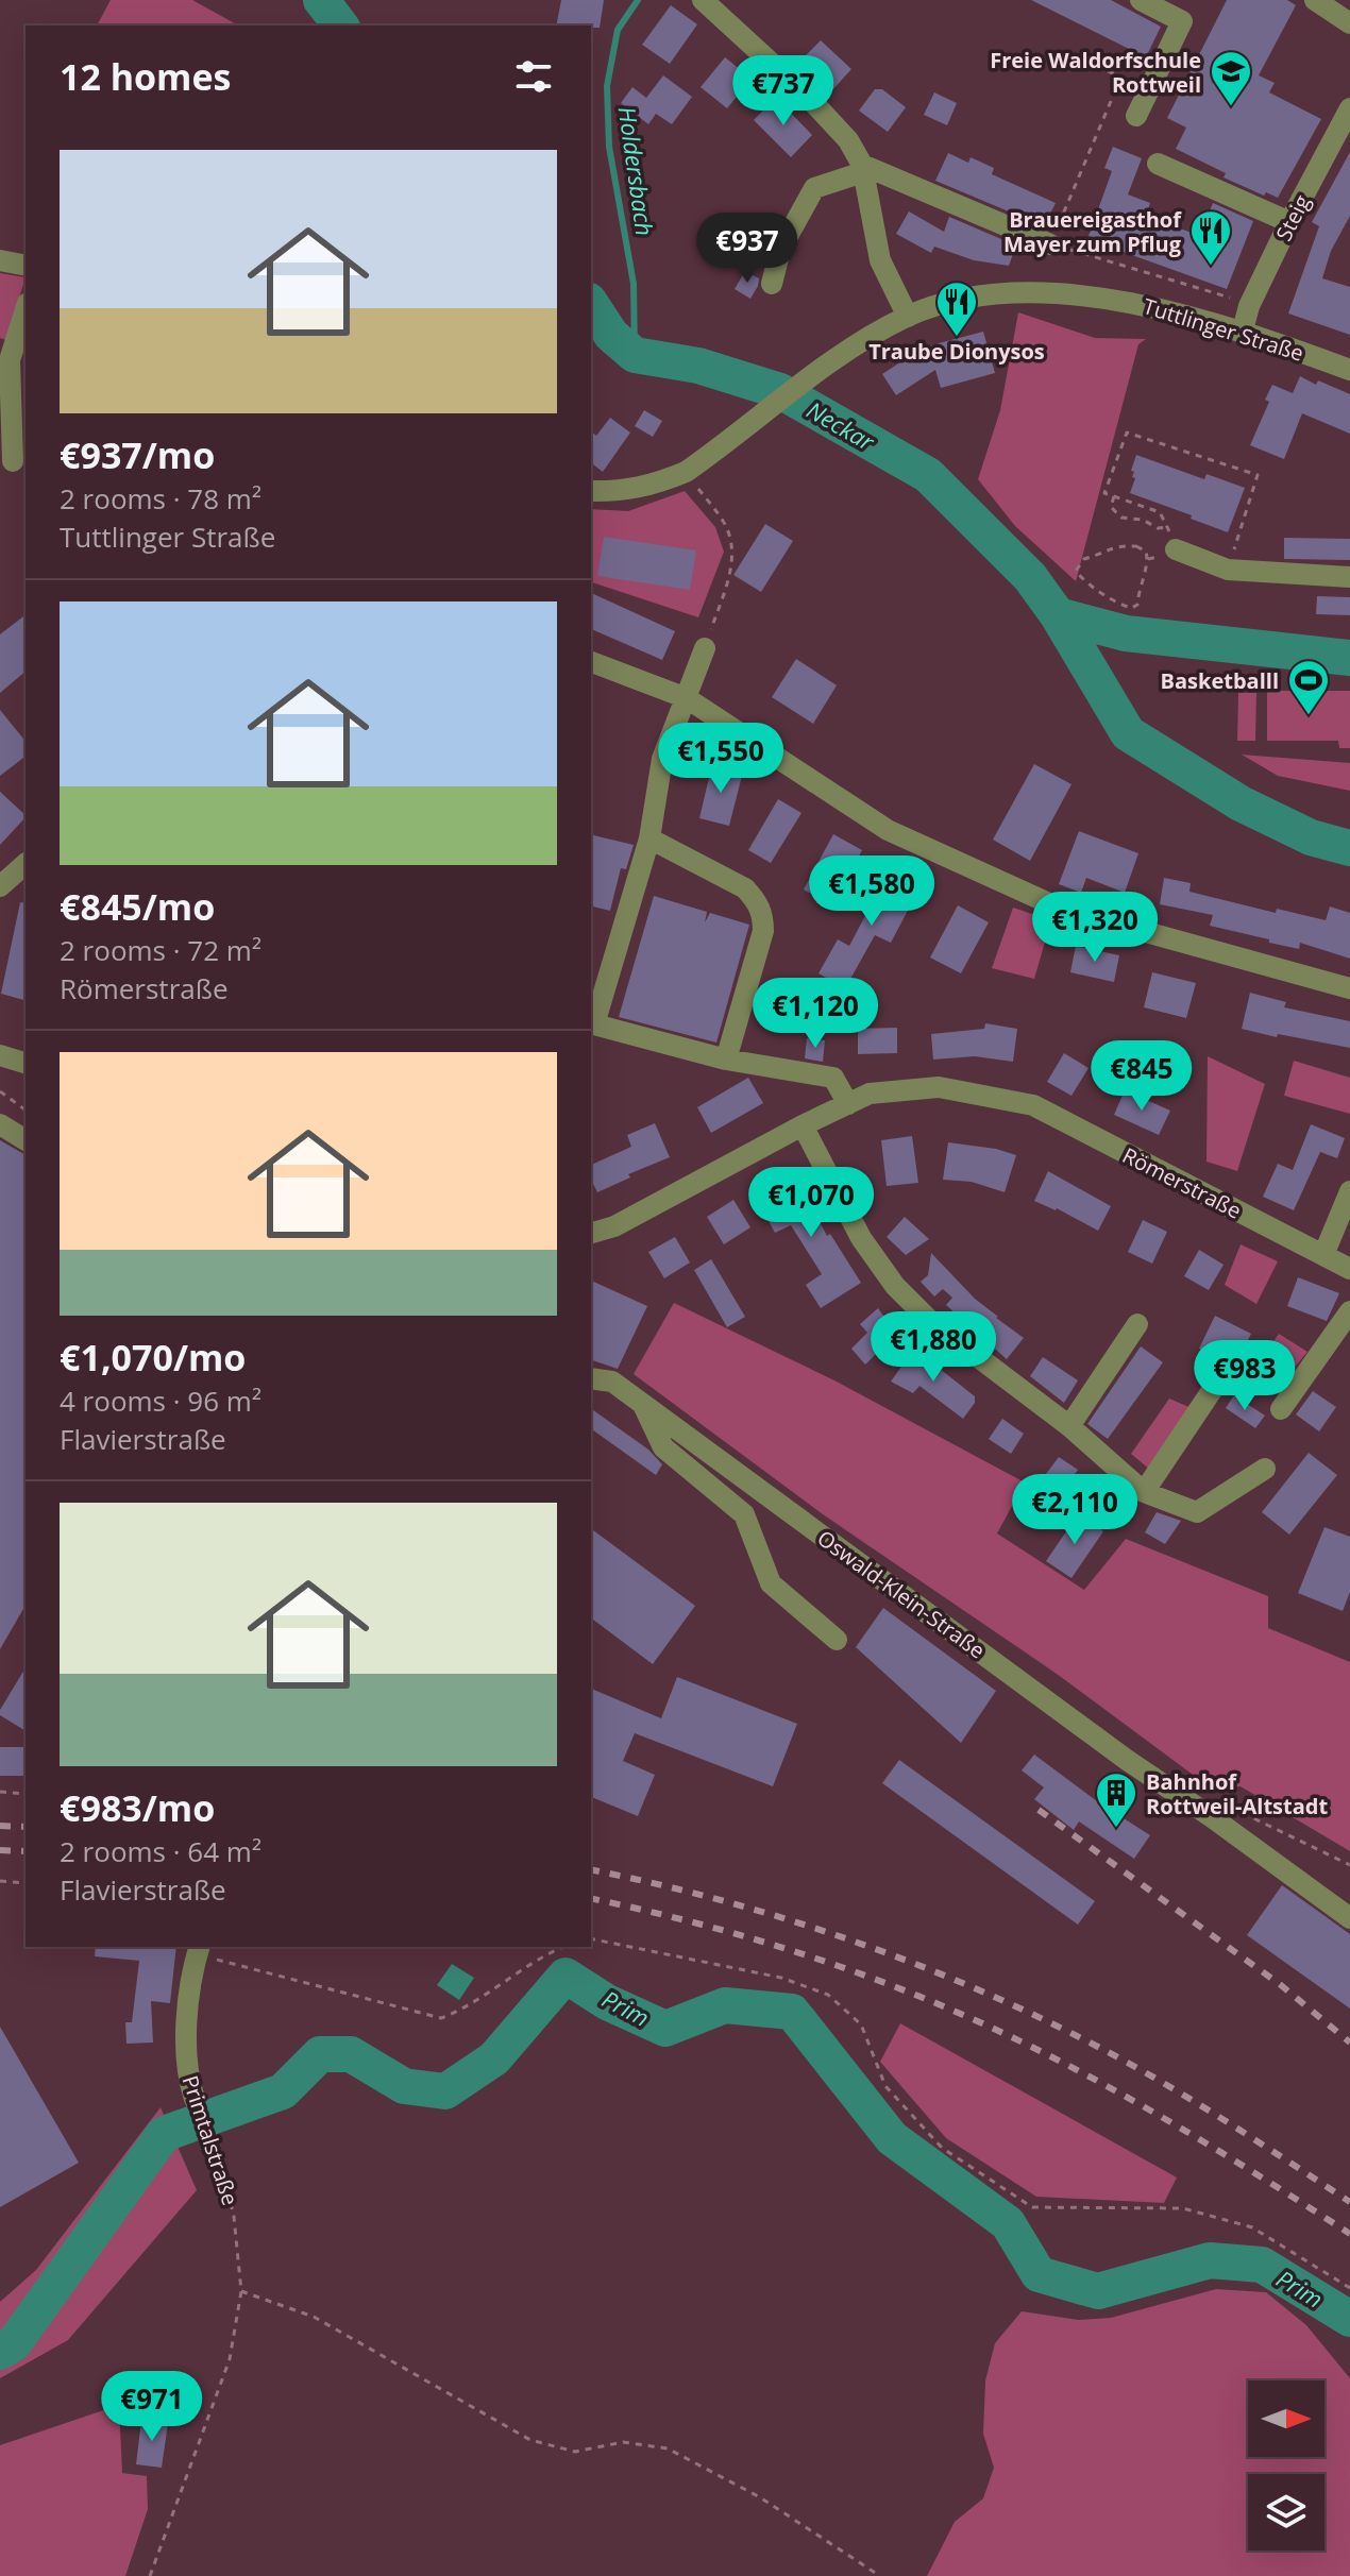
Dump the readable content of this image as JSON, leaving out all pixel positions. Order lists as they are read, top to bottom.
{
  "streets": {
    "street": [
      "Steig",
      "Tuttlinger Straße",
      "Römerstraße",
      "Oswald-Klein-Straße",
      "Primtalstraße"
    ]
  },
  "crossings": [
    ["Steig", "Tuttlinger Straße"]
  ],
  "water": ["Holdersbach", "Neckar", "Prim"],
  "places": {
    "school or university": ["Freie Waldorfschule Rottweil"],
    "restaurant": ["Brauereigasthof Mayer zum Pflug", "Traube Dionysos"],
    "sports": ["Basketballl"],
    "building": ["Bahnhof Rottweil-Altstadt"]
  },
  "north": "right",
  "page": {
    "heading": "12 homes",
    "price": [
      "€737",
      "€937",
      "€1,550",
      "€1,580",
      "€1,320",
      "€1,120",
      "€845",
      "€1,070",
      "€1,880",
      "€983",
      "€2,110",
      "€971"
    ],
    "list": [
      {
        "name": "€937/mo",
        "note": "2 rooms · 78 m² · Tuttlinger Straße"
      },
      {
        "name": "€845/mo",
        "note": "2 rooms · 72 m² · Römerstraße"
      },
      {
        "name": "€1,070/mo",
        "note": "4 rooms · 96 m² · Flavierstraße"
      },
      {
        "name": "€983/mo",
        "note": "2 rooms · 64 m² · Flavierstraße"
      }
    ]
  }
}
